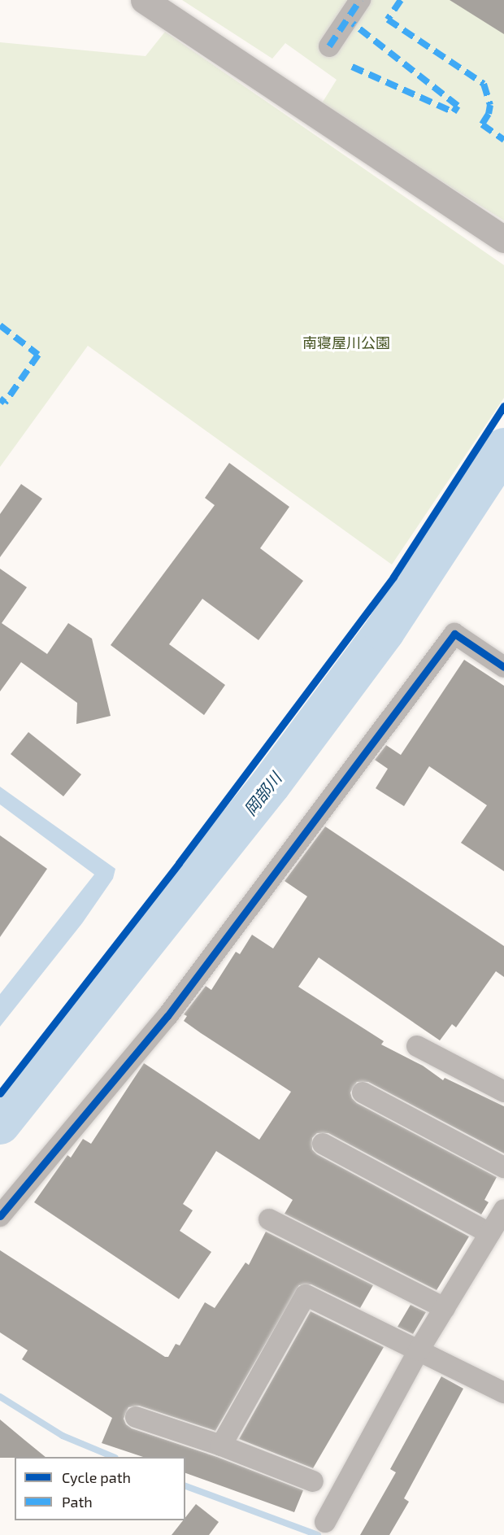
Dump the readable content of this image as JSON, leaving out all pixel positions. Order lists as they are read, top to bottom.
{
  "water": ["岡部川"],
  "parks": ["南寝屋川公園"],
  "legend": ["Cycle path", "Path"]
}
